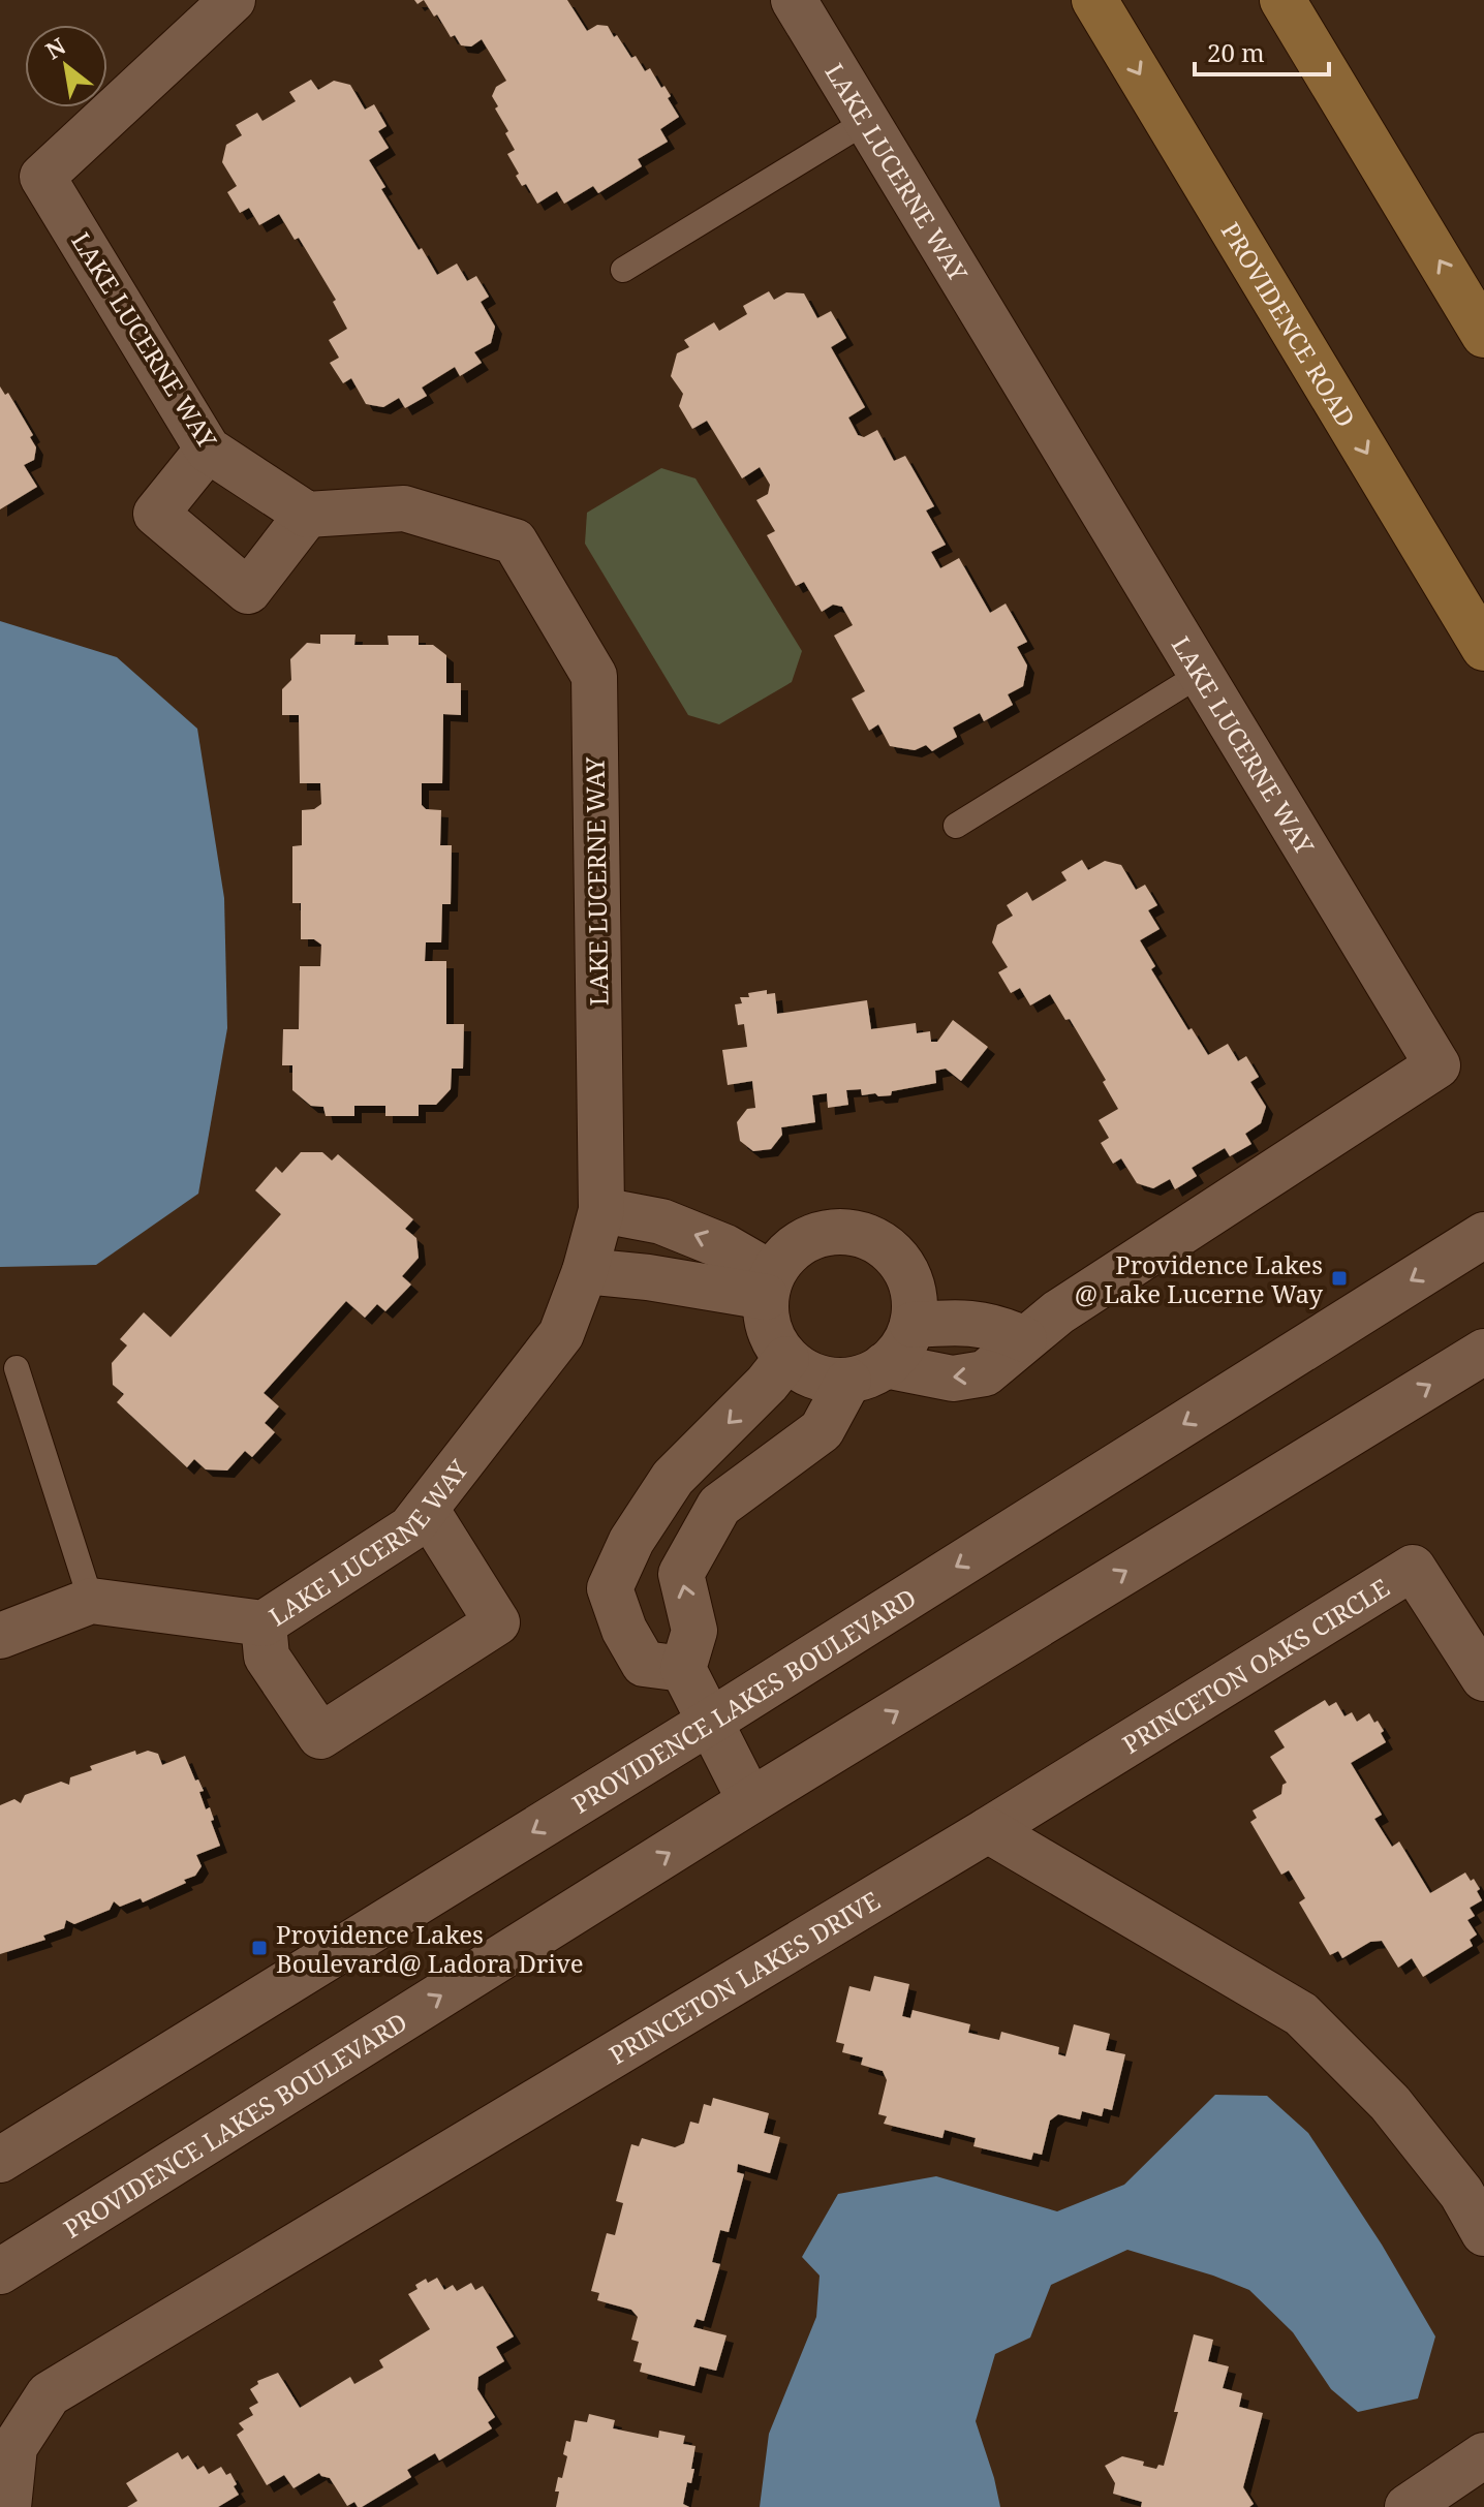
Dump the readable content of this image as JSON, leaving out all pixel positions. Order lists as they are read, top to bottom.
{
  "streets": {
    "main road": ["PROVIDENCE ROAD"],
    "street": [
      "LAKE LUCERNE WAY",
      "PRINCETON OAKS CIRCLE",
      "PROVIDENCE LAKES BOULEVARD",
      "PRINCETON LAKES DRIVE"
    ]
  },
  "crossings": [
    ["PRINCETON OAKS CIRCLE", "PRINCETON LAKES DRIVE"]
  ],
  "places": {
    "transit": ["Providence Lakes @ Lake Lucerne Way", "Providence Lakes Boulevard@ Ladora Drive"]
  },
  "scale_bar": "20 m",
  "north": "top left"
}
